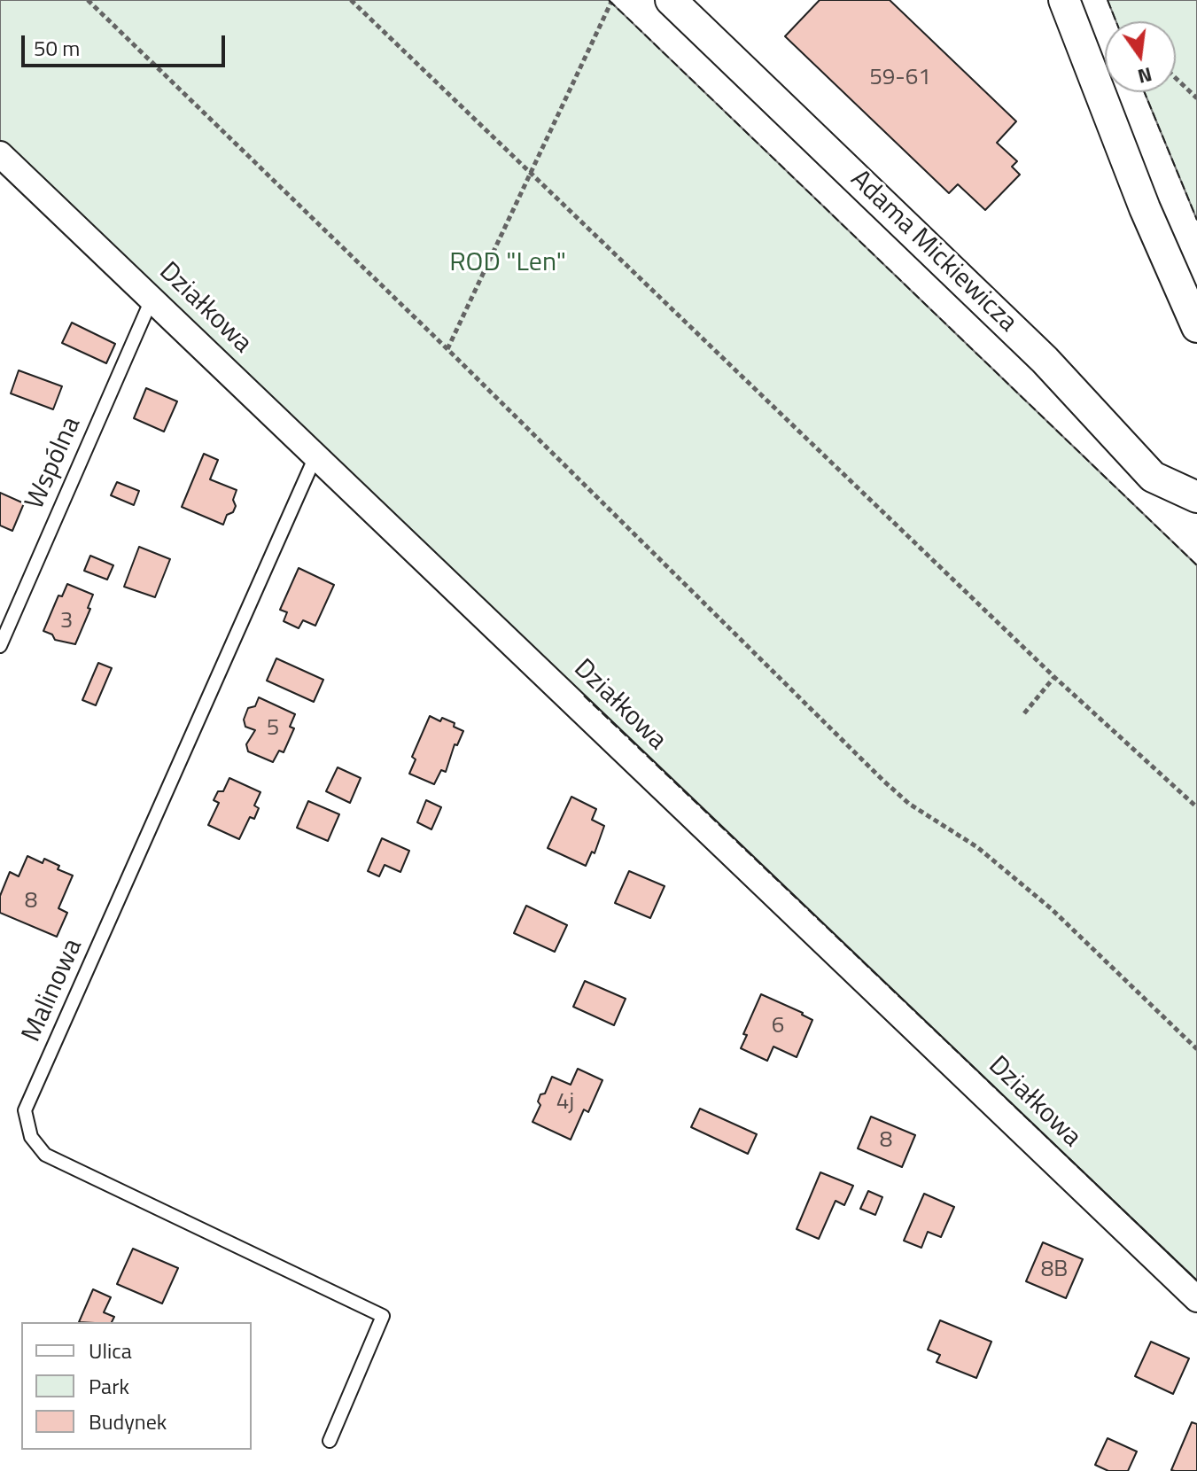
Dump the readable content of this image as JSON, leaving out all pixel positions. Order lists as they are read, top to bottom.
{
  "streets": {
    "street": ["Adama Mickiewicza", "Działkowa"],
    "lane": ["Wspólna", "Malinowa"]
  },
  "crossings": [
    ["Działkowa", "Wspólna"],
    ["Działkowa", "Malinowa"]
  ],
  "parks": ["ROD \"Len\""],
  "house_numbers": [
    "59-61",
    "3",
    "5",
    "8",
    "6",
    "4j",
    "8",
    "8B"
  ],
  "legend": ["Ulica", "Park", "Budynek"],
  "scale_bar": "50 m",
  "north": "bottom"
}
